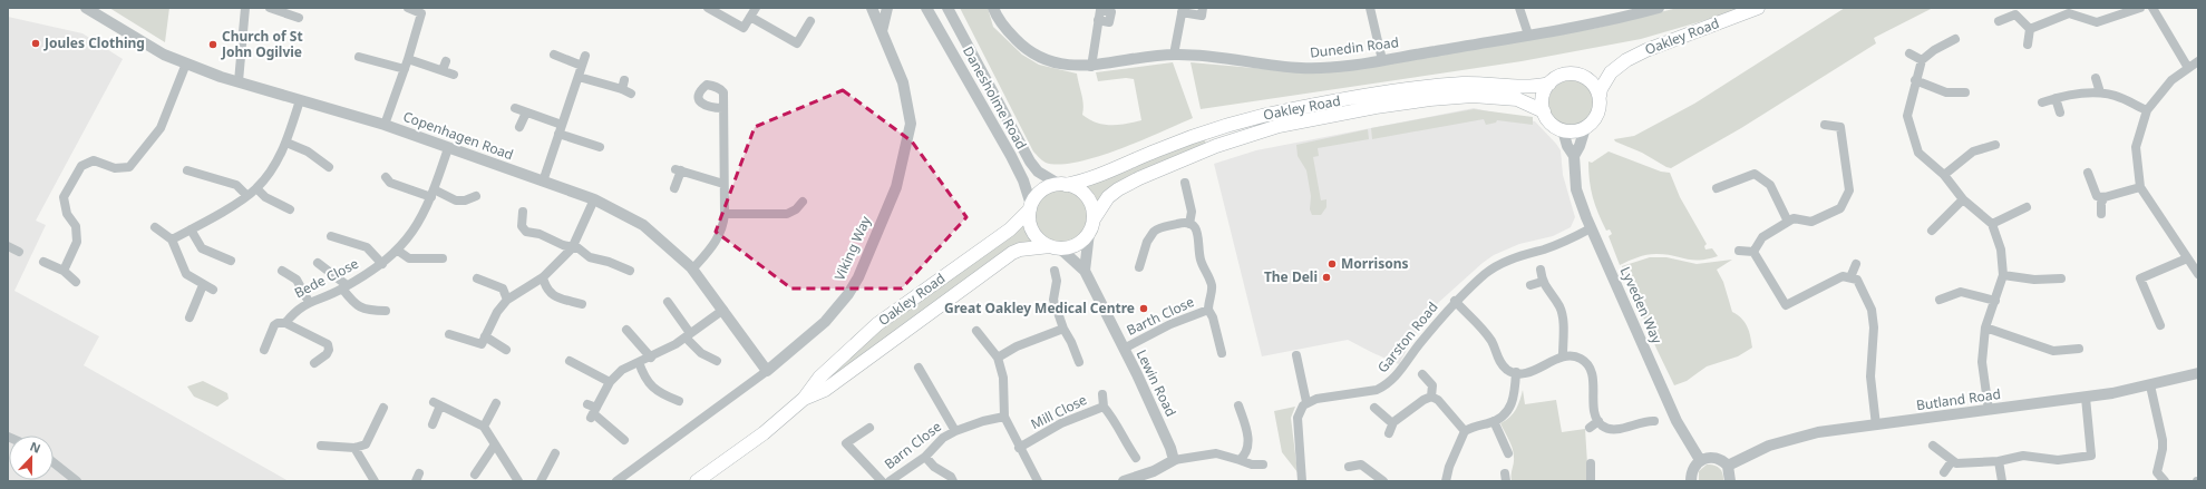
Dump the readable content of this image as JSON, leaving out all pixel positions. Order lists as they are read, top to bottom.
{
  "streets": {
    "main road": ["Oakley Road"],
    "street": [
      "Dunedin Road",
      "Danesholme Road",
      "Copenhagen Road",
      "Viking Way",
      "Bede Close",
      "Lyveden Way",
      "Barth Close",
      "Garston Road",
      "Lewin Road",
      "Butland Road",
      "Mill Close",
      "Barn Close"
    ]
  },
  "crossings": [
    ["Oakley Road", "Danesholme Road"],
    ["Oakley Road", "Lyveden Way"],
    ["Oakley Road", "Lewin Road"],
    ["Danesholme Road", "Lewin Road"],
    ["Copenhagen Road", "Viking Way"],
    ["Copenhagen Road", "Bede Close"],
    ["Lyveden Way", "Garston Road"],
    ["Barth Close", "Lewin Road"]
  ],
  "places": [
    "Joules Clothing",
    "Church of St John Ogilvie",
    "Morrisons",
    "The Deli",
    "Great Oakley Medical Centre"
  ],
  "north": "top"
}
